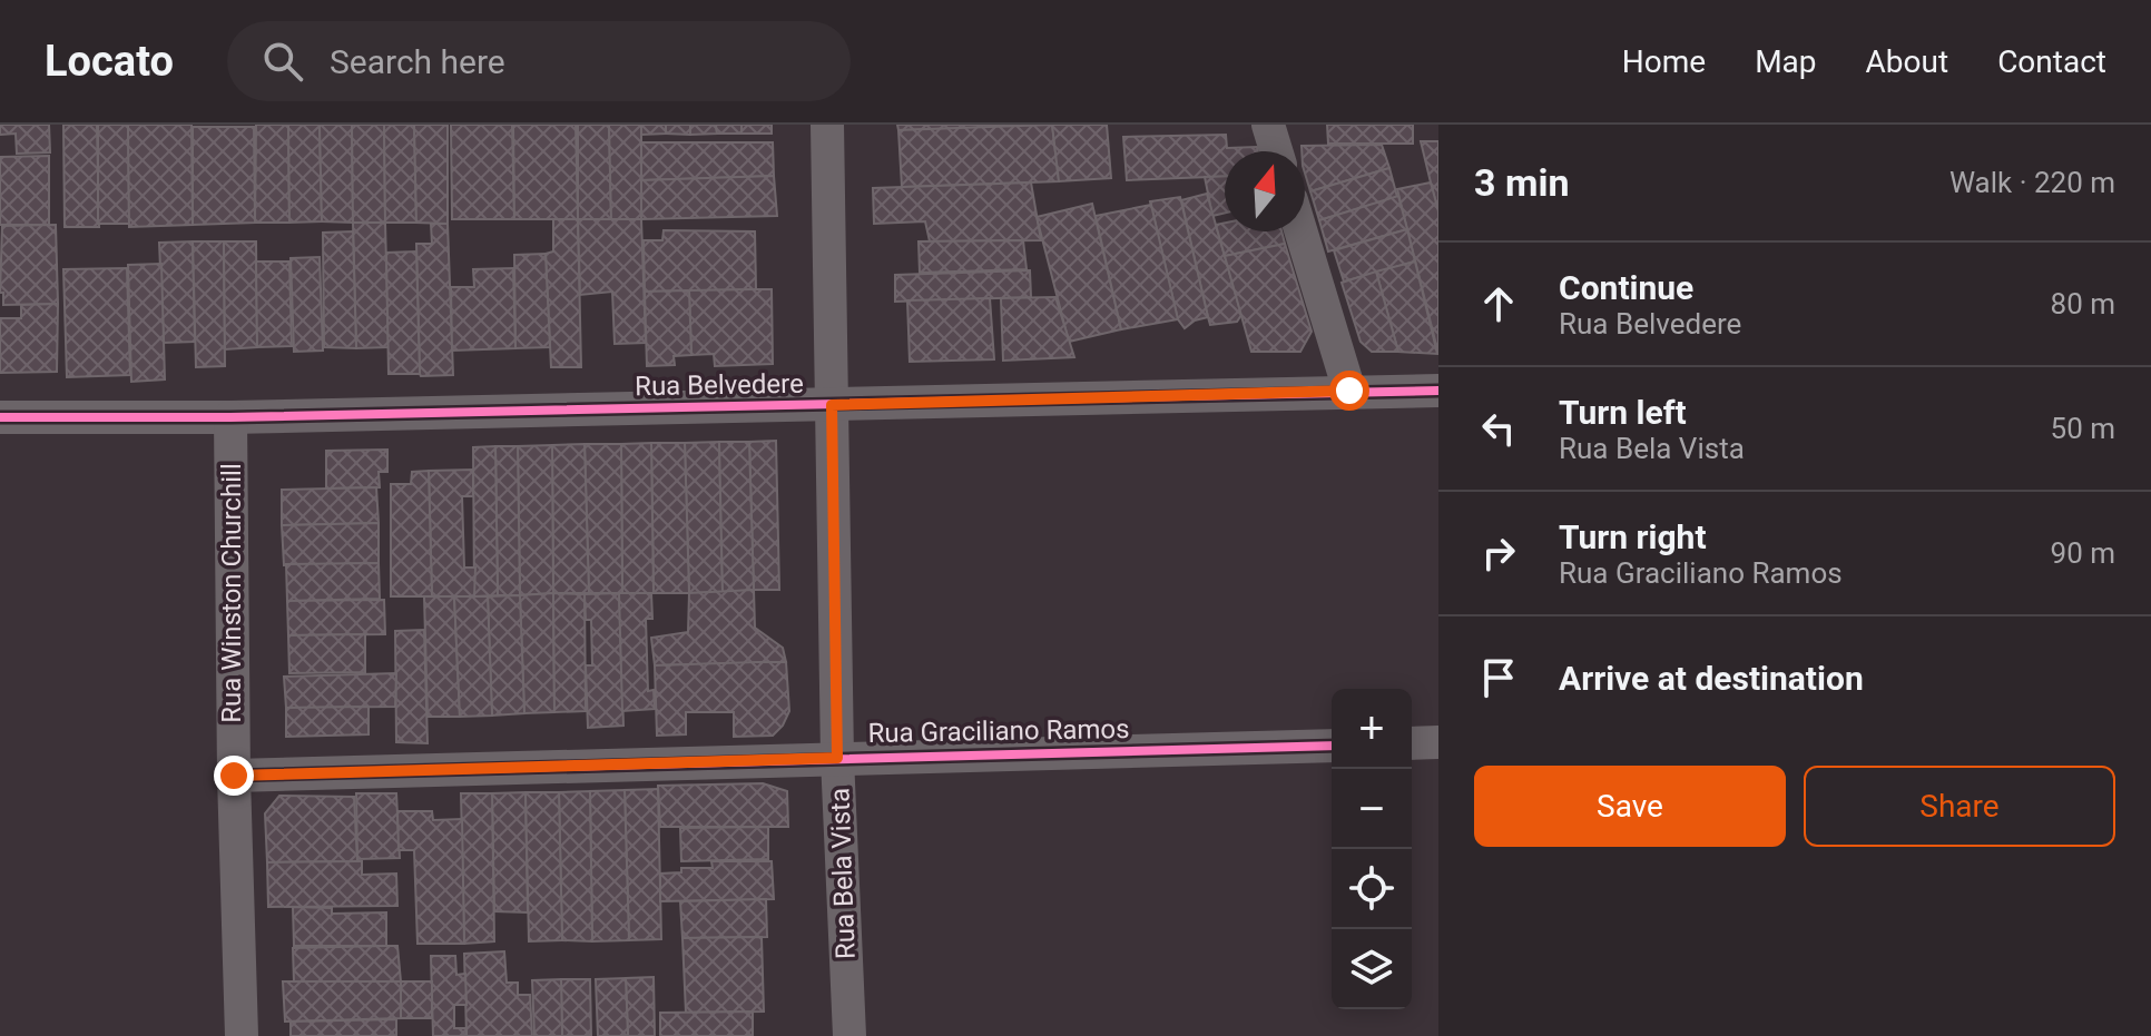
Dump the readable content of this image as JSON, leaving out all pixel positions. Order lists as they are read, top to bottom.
{
  "streets": {
    "street": [
      "Rua Belvedere",
      "Rua Winston Churchill",
      "Rua Graciliano Ramos",
      "Rua Bela Vista"
    ]
  },
  "crossings": [
    ["Rua Belvedere", "Rua Winston Churchill"],
    ["Rua Belvedere", "Rua Bela Vista"],
    ["Rua Winston Churchill", "Rua Graciliano Ramos"],
    ["Rua Graciliano Ramos", "Rua Bela Vista"]
  ],
  "north": "top",
  "page": {
    "header": "Locato",
    "search": "Search here",
    "nav": [
      "Home",
      "Map",
      "About",
      "Contact"
    ],
    "heading": ["3 min", "Walk · 220 m"],
    "list": [
      ["Continue", "Rua Belvedere", "80 m"],
      ["Turn left", "Rua Bela Vista", "50 m"],
      ["Turn right", "Rua Graciliano Ramos", "90 m"],
      "Arrive at destination"
    ],
    "map_buttons": ["+", "−"],
    "buttons": ["Save", "Share"]
  }
}
